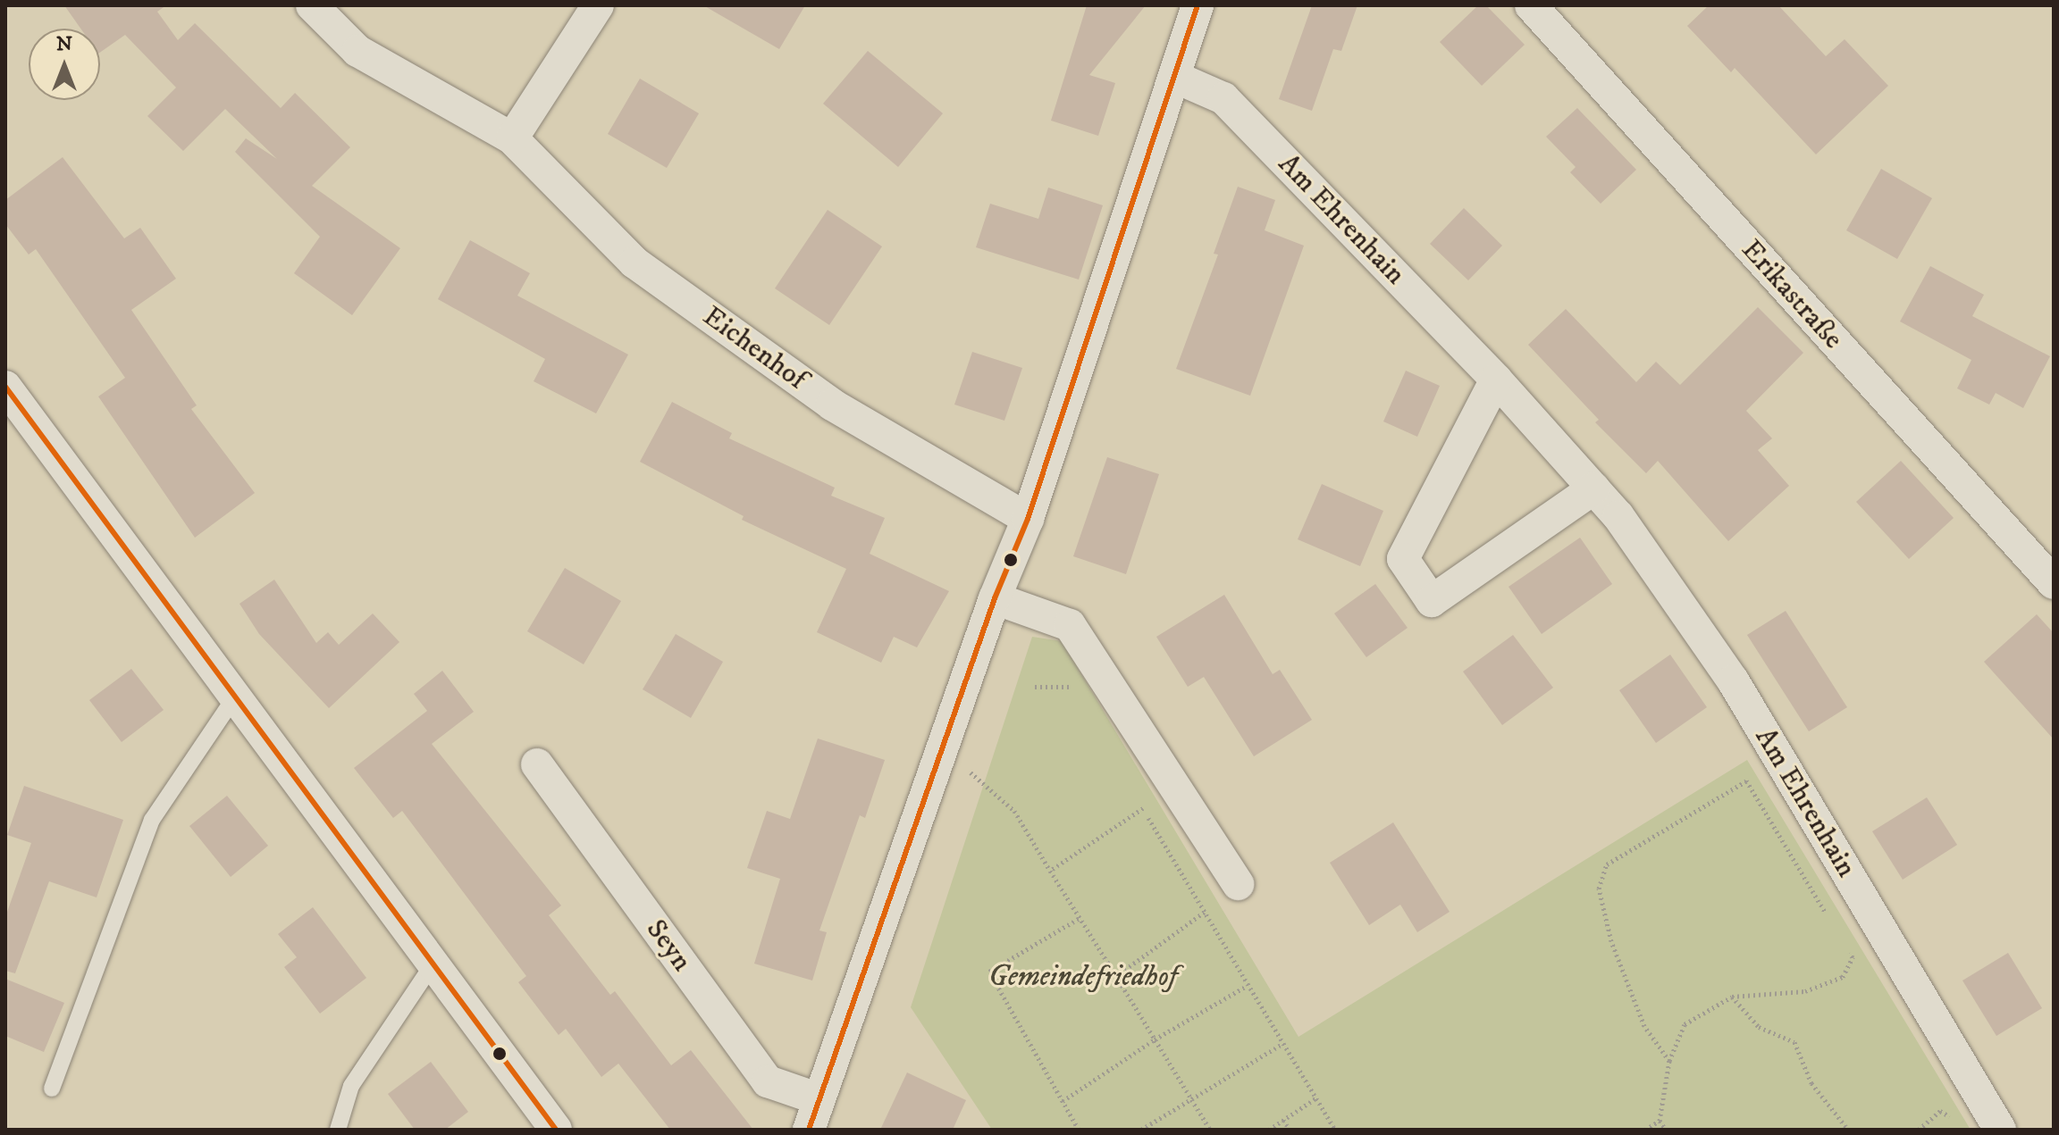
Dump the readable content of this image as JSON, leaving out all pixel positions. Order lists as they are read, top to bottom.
{
  "streets": {
    "street": [
      "Am Ehrenhain",
      "Erikastraße",
      "Eichenhof",
      "Seyn"
    ]
  },
  "parks": ["Gemeindefriedhof"],
  "north": "top"
}
